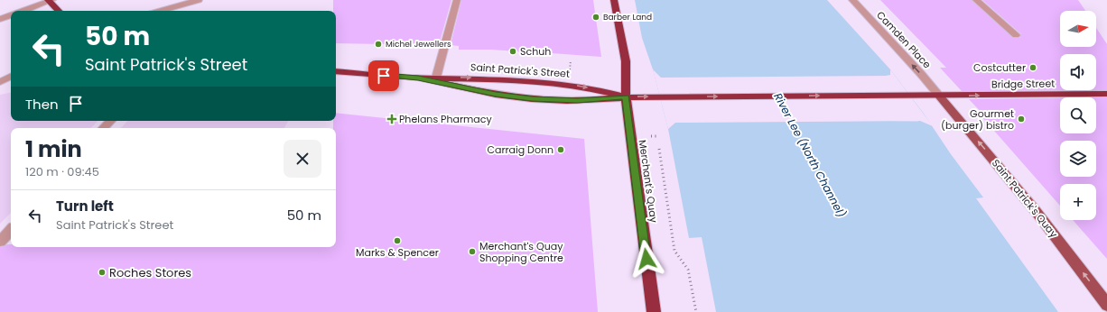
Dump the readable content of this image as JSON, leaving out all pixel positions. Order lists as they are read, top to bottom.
{
  "streets": {
    "highway": ["Saint Patrick's Street", "Bridge Street", "Merchant's Quay"],
    "main road": ["Saint Patrick's Quay"],
    "street": ["Camden Place"]
  },
  "crossings": [
    ["Camden Place", "Bridge Street"],
    ["Camden Place", "Saint Patrick's Quay"],
    ["Saint Patrick's Street", "Bridge Street"],
    ["Saint Patrick's Street", "Merchant's Quay"],
    ["Bridge Street", "Merchant's Quay"],
    ["Bridge Street", "Saint Patrick's Quay"]
  ],
  "one_way": ["Bridge Street", "Saint Patrick's Quay"],
  "water": ["River Lee (North Channel)"],
  "places": {
    "other": [
      "Barber Land",
      "Michel Jewellers",
      "Schuh",
      "Costcutter",
      "Gourmet (burger) bistro",
      "Carraig Donn",
      "Marks & Spencer",
      "Merchant's Quay Shopping Centre",
      "Roches Stores"
    ],
    "health": ["Phelans Pharmacy"]
  },
  "north": "right",
  "page": {
    "map_buttons": "+",
    "turn": ["50 m", "Saint Patrick's Street"],
    "then": "Then",
    "heading": ["1 min", "120 m · 09:45"],
    "list": [
      {
        "name": "Turn left",
        "note": "Saint Patrick's Street",
        "value": "50 m"
      }
    ]
  }
}
